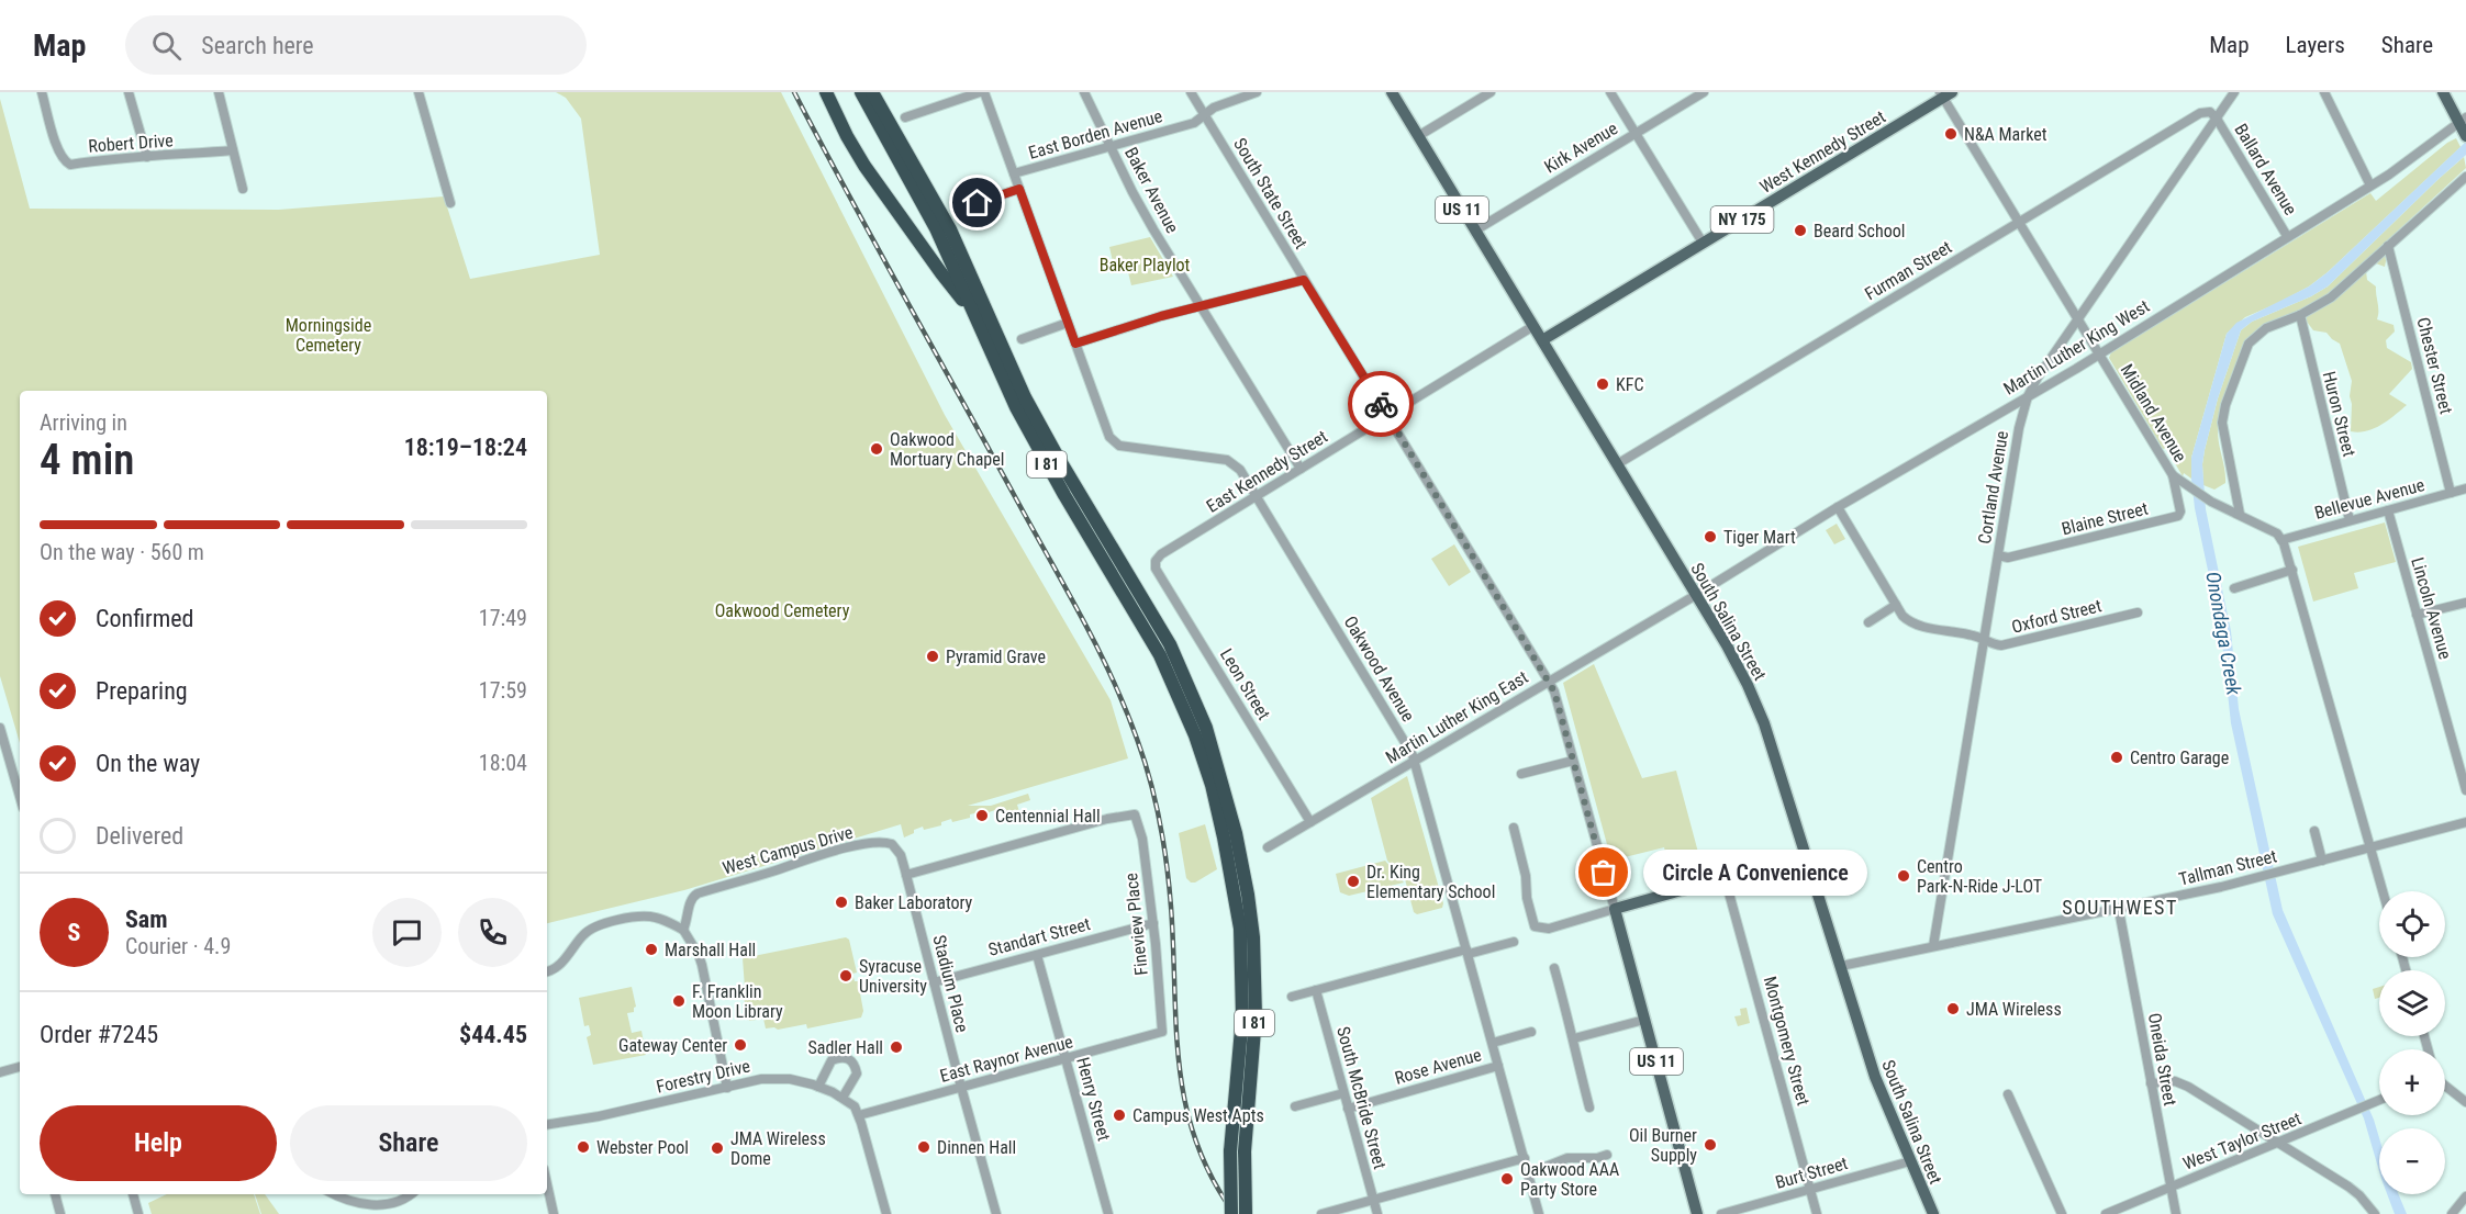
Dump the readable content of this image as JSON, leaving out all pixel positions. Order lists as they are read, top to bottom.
{
  "streets": {
    "highway": ["I 81"],
    "main road": [
      "West Kennedy Street",
      "South State Street",
      "US 11",
      "NY 175",
      "South Salina Street"
    ],
    "street": [
      "East Borden Avenue",
      "Robert Drive",
      "Kirk Avenue",
      "Ballard Avenue",
      "Baker Avenue",
      "Furman Street",
      "Martin Luther King West",
      "Chester Street",
      "Midland Avenue",
      "Huron Street",
      "East Kennedy Street",
      "Cortland Avenue",
      "Bellevue Avenue",
      "Blaine Street",
      "Lincoln Avenue",
      "Oxford Street",
      "Oakwood Avenue",
      "Leon Street",
      "Martin Luther King East",
      "West Campus Drive",
      "Tallman Street",
      "Fineview Place",
      "Standart Street",
      "Stadium Place",
      "Montgomery Street",
      "East Raynor Avenue",
      "Oneida Street",
      "Rose Avenue",
      "Forestry Drive",
      "South McBride Street",
      "Henry Street",
      "West Taylor Street",
      "Burt Street"
    ]
  },
  "crossings": [
    ["East Borden Avenue", "Baker Avenue"],
    ["East Borden Avenue", "South State Street"],
    ["Kirk Avenue", "South Salina Street"],
    ["West Kennedy Street", "Midland Avenue"],
    ["West Kennedy Street", "South Salina Street"],
    ["Ballard Avenue", "Furman Street"],
    ["Ballard Avenue", "Martin Luther King West"],
    ["Ballard Avenue", "Cortland Avenue"],
    ["Baker Avenue", "East Kennedy Street"],
    ["South State Street", "East Kennedy Street"],
    ["South State Street", "Martin Luther King East"],
    ["Furman Street", "Midland Avenue"],
    ["Furman Street", "Cortland Avenue"],
    ["Furman Street", "South Salina Street"],
    ["Martin Luther King West", "Midland Avenue"],
    ["Martin Luther King West", "Cortland Avenue"],
    ["Martin Luther King West", "Oxford Street"],
    ["Martin Luther King West", "South Salina Street"],
    ["Martin Luther King West", "Martin Luther King East"],
    ["Chester Street", "Bellevue Avenue"],
    ["Midland Avenue", "Cortland Avenue"],
    ["Midland Avenue", "Bellevue Avenue"],
    ["Midland Avenue", "Blaine Street"],
    ["Huron Street", "Bellevue Avenue"],
    ["East Kennedy Street", "South Salina Street"],
    ["East Kennedy Street", "Oakwood Avenue"],
    ["East Kennedy Street", "Leon Street"],
    ["Cortland Avenue", "Blaine Street"],
    ["Cortland Avenue", "Oxford Street"],
    ["Cortland Avenue", "Tallman Street"],
    ["Bellevue Avenue", "Lincoln Avenue"],
    ["South Salina Street", "Martin Luther King East"],
    ["South Salina Street", "Tallman Street"],
    ["South Salina Street", "Burt Street"],
    ["Oakwood Avenue", "Martin Luther King East"],
    ["Oakwood Avenue", "Rose Avenue"],
    ["Leon Street", "Martin Luther King East"],
    ["West Campus Drive", "Fineview Place"],
    ["West Campus Drive", "Stadium Place"],
    ["Tallman Street", "Oneida Street"],
    ["Fineview Place", "Standart Street"],
    ["Fineview Place", "Stadium Place"],
    ["Fineview Place", "East Raynor Avenue"],
    ["Standart Street", "Stadium Place"],
    ["Standart Street", "Henry Street"],
    ["Stadium Place", "East Raynor Avenue"],
    ["Montgomery Street", "Burt Street"],
    ["East Raynor Avenue", "Forestry Drive"],
    ["East Raynor Avenue", "Henry Street"],
    ["Oneida Street", "West Taylor Street"],
    ["Rose Avenue", "South McBride Street"]
  ],
  "districts": ["SOUTHWEST"],
  "water": ["Onondaga Creek"],
  "parks": ["Baker Playlot", "Morningside Cemetery", "Oakwood Cemetery"],
  "places": [
    "N&A Market",
    "Beard School",
    "KFC",
    "Oakwood Mortuary Chapel",
    "Tiger Mart",
    "Pyramid Grave",
    "Centro Garage",
    "Centennial Hall",
    "Circle A Convenience",
    "Centro Park-N-Ride J-LOT",
    "Dr. King Elementary School",
    "Baker Laboratory",
    "Marshall Hall",
    "Syracuse University",
    "F. Franklin Moon Library",
    "JMA Wireless",
    "Gateway Center",
    "Sadler Hall",
    "Campus West Apts",
    "Oil Burner Supply",
    "Webster Pool",
    "Dinnen Hall",
    "JMA Wireless Dome",
    "Oakwood AAA Party Store"
  ],
  "page": {
    "header": "Map",
    "search": "Search here",
    "nav": ["Map", "Layers", "Share"],
    "heading": ["4 min", "Arriving in", "18:19–18:24"],
    "panel": [
      "Sam",
      "Courier · 4.9",
      "Order #7245",
      "$44.45"
    ],
    "bar": "On the way · 560 m",
    "list": [
      ["Confirmed", "17:49"],
      ["Preparing", "17:59"],
      ["On the way", "18:04"],
      "Delivered"
    ],
    "bubble": "Circle A Convenience",
    "map_buttons": ["+", "−"],
    "round": "S",
    "buttons": ["Help", "Share"]
  }
}
